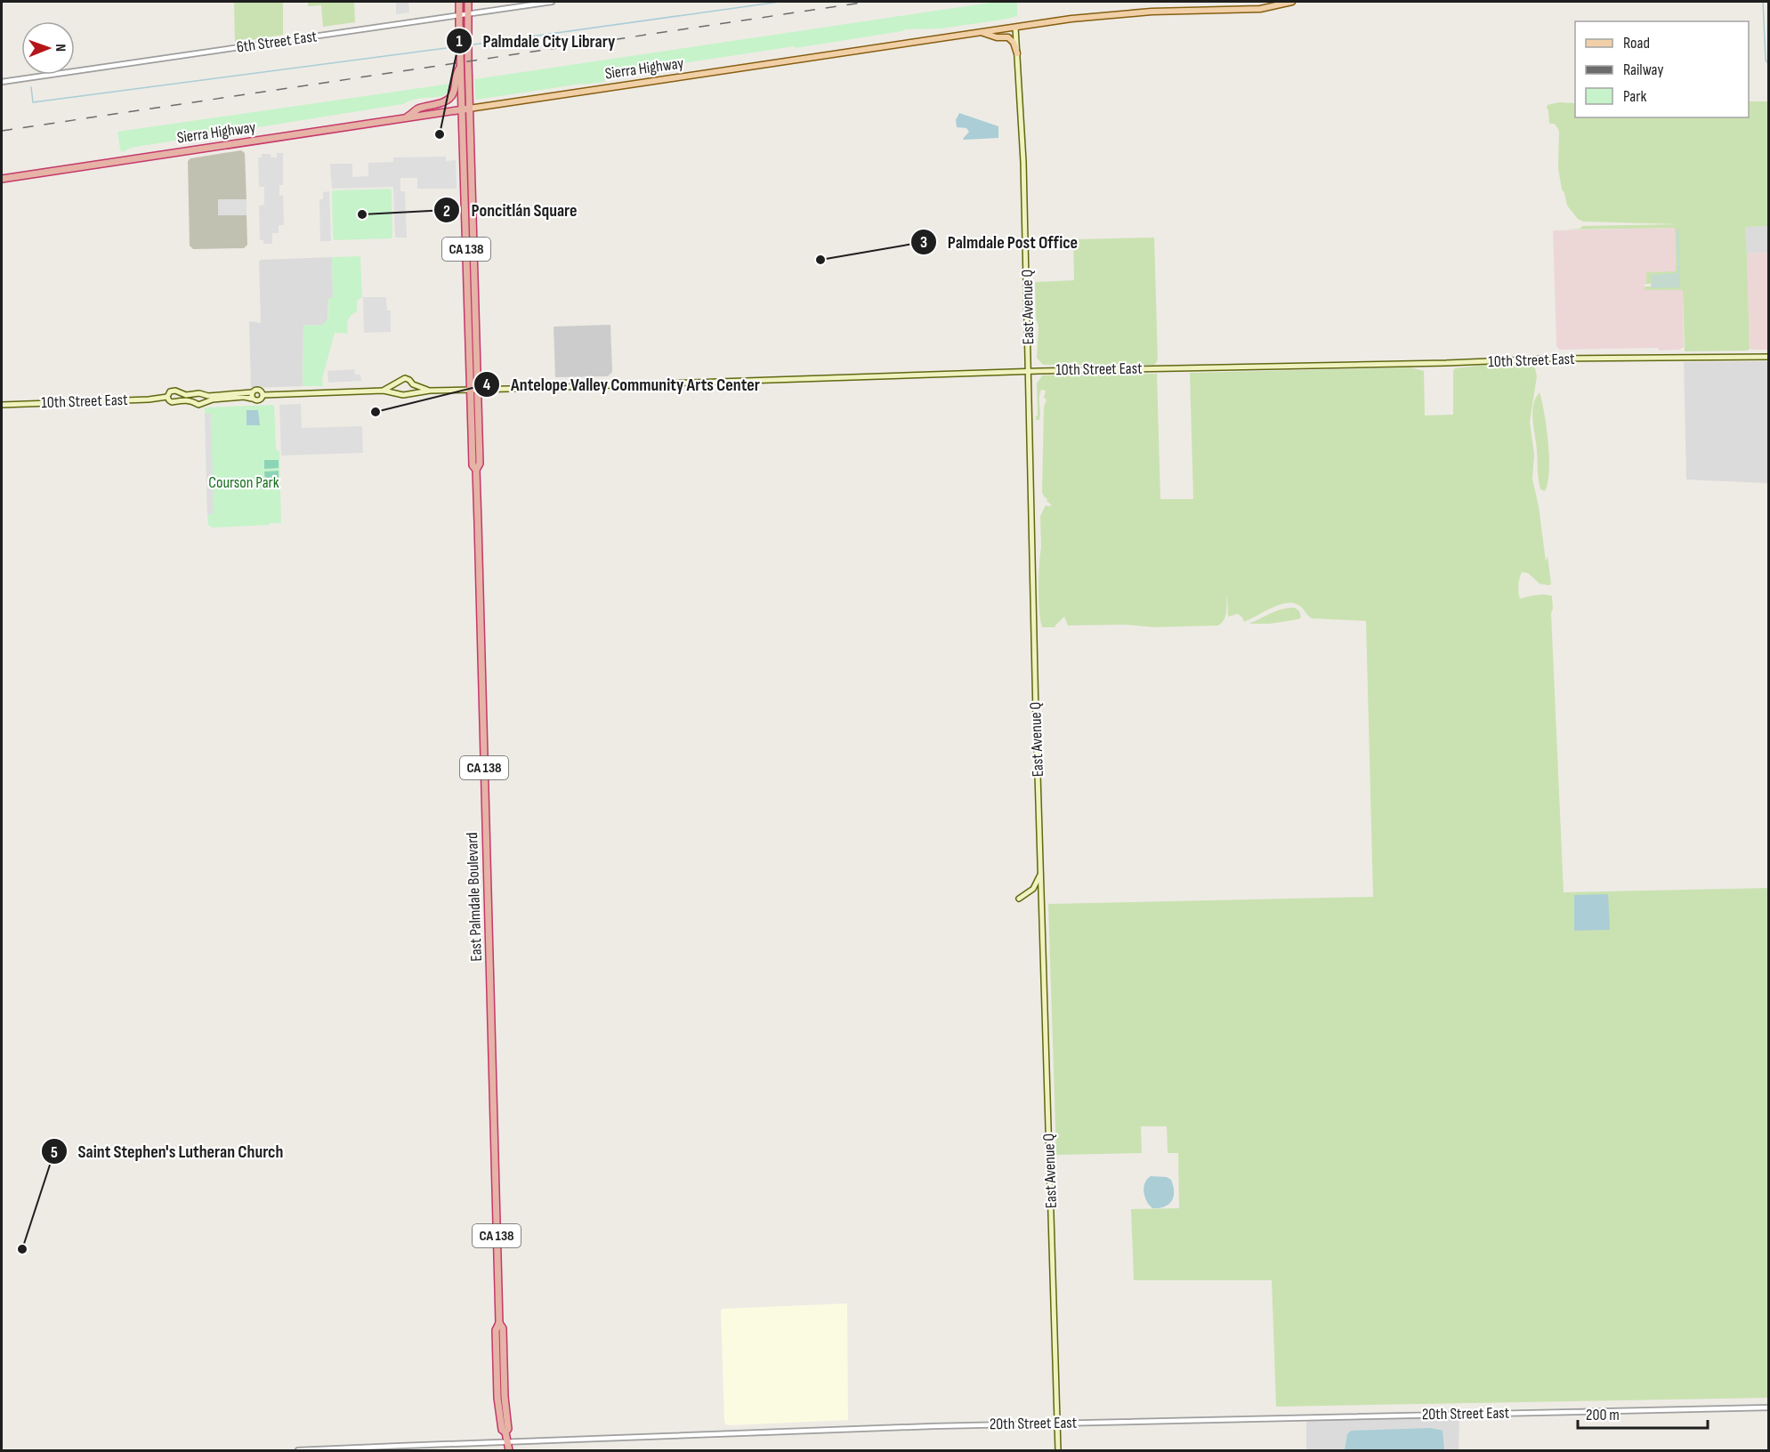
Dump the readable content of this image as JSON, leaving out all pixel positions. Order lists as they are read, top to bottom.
{
  "streets": {
    "highway": ["Sierra Highway", "CA 138", "East Palmdale Boulevard"],
    "main road": ["East Avenue Q", "10th Street East"],
    "street": ["6th Street East", "20th Street East"]
  },
  "crossings": [
    ["6th Street East", "East Palmdale Boulevard"],
    ["Sierra Highway", "East Avenue Q"],
    ["Sierra Highway", "East Palmdale Boulevard"],
    ["East Avenue Q", "10th Street East"],
    ["East Avenue Q", "20th Street East"],
    ["10th Street East", "East Palmdale Boulevard"],
    ["East Palmdale Boulevard", "20th Street East"]
  ],
  "parks": ["Courson Park"],
  "places": [
    "Palmdale City Library",
    "Poncitlán Square",
    "Palmdale Post Office",
    "Antelope Valley Community Arts Center",
    "Saint Stephen's Lutheran Church"
  ],
  "legend": ["Road", "Railway", "Park"],
  "scale_bar": "200 m",
  "north": "right"
}
